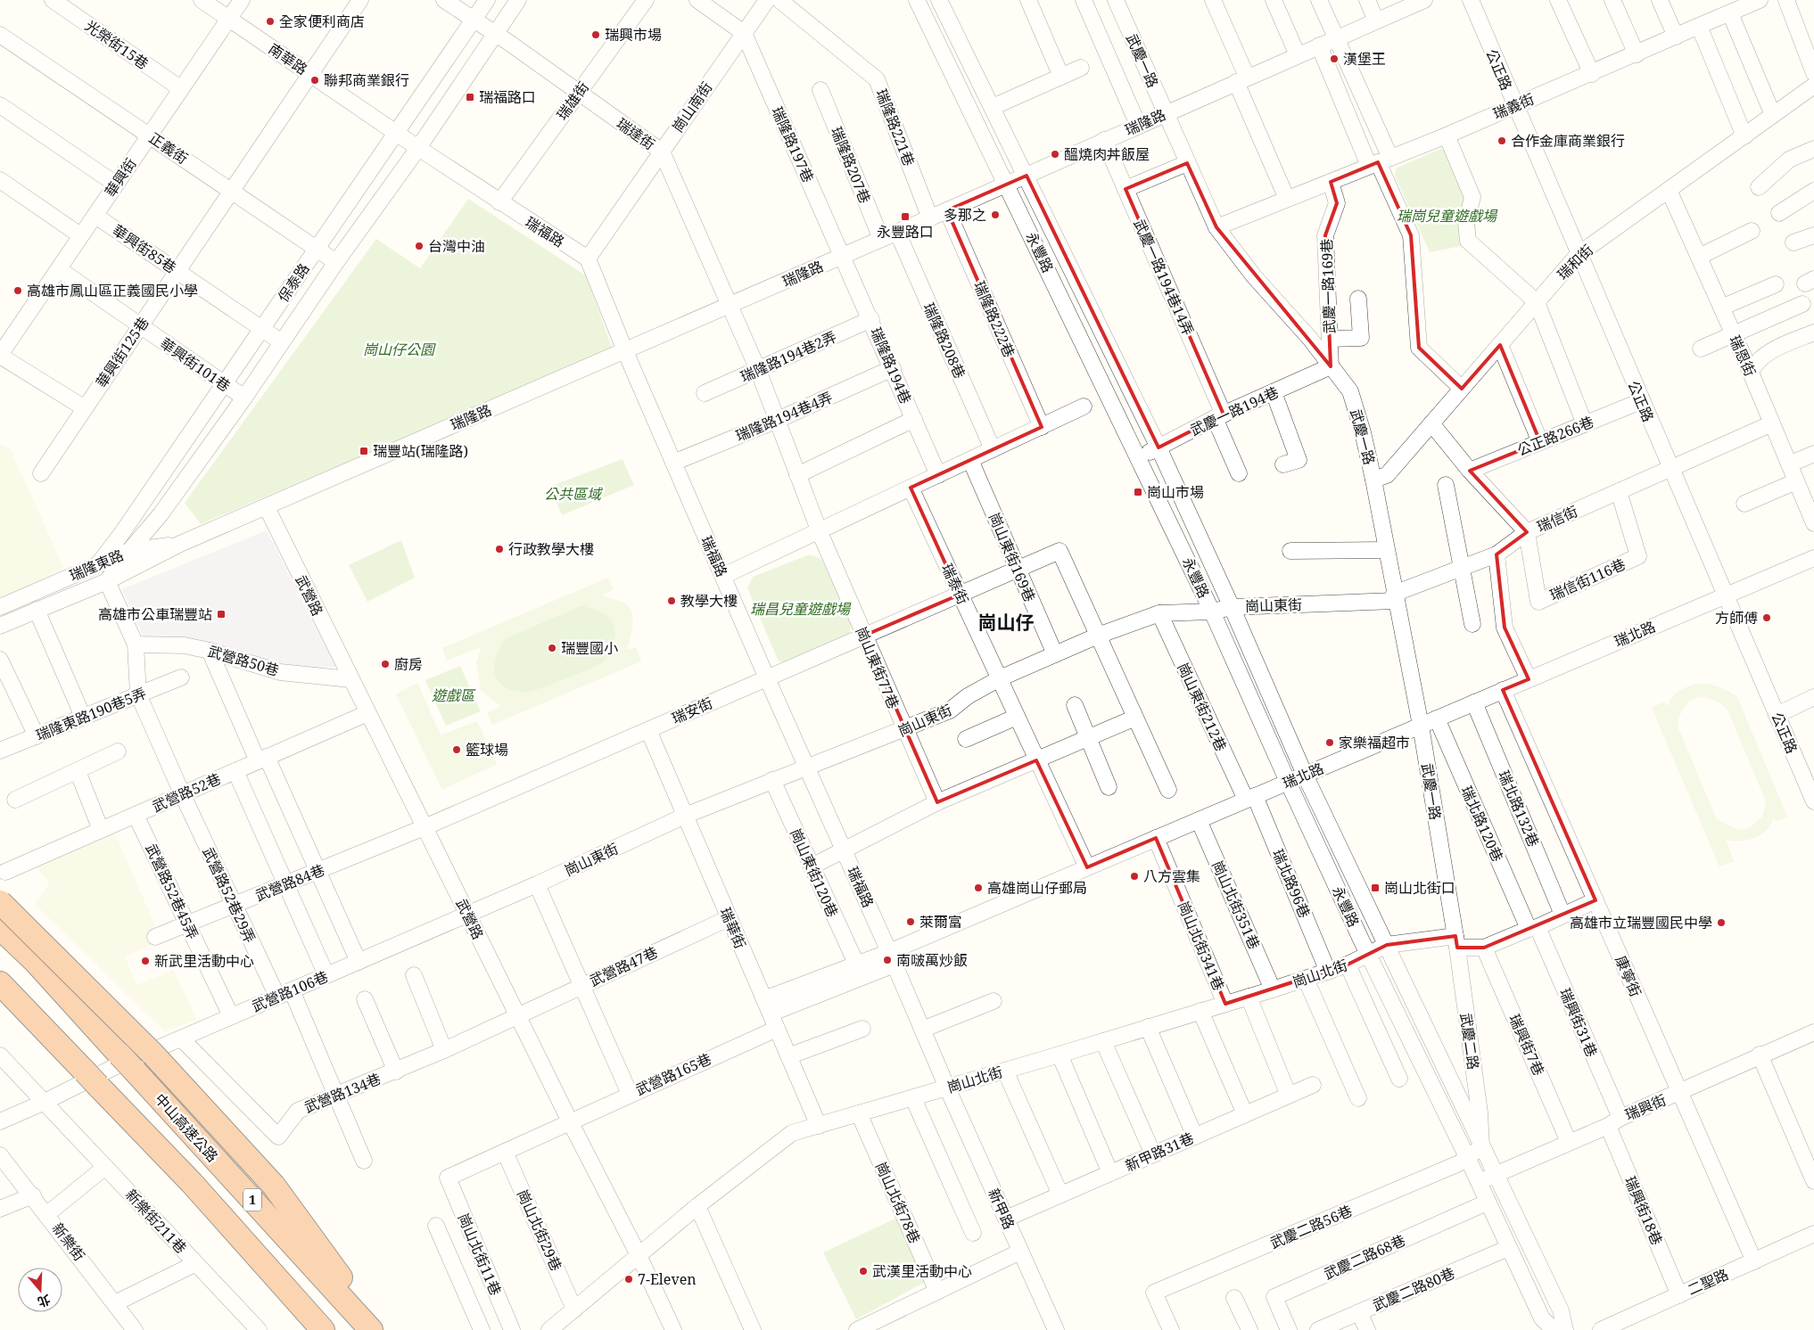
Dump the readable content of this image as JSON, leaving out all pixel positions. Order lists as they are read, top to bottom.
{
  "streets": {
    "highway": ["中山高速公路", "1"],
    "street": [
      "光榮街15巷",
      "南華路",
      "武慶一路",
      "公正路",
      "瑞雄街",
      "瑞義街",
      "崗山南街",
      "瑞隆路",
      "瑞隆路221巷",
      "瑞達街",
      "瑞隆路197巷",
      "正義街",
      "瑞隆路207巷",
      "華興街",
      "瑞福路",
      "華興街85巷",
      "永豐路",
      "瑞和街",
      "武慶一路194巷14弄",
      "保泰路",
      "武慶一路169巷",
      "瑞隆路222巷",
      "瑞隆路208巷",
      "華興街125巷",
      "瑞恩街",
      "瑞隆路194巷2弄",
      "華興街101巷",
      "瑞隆路194巷",
      "武慶一路194巷",
      "瑞隆路194巷4弄",
      "公正路266巷",
      "瑞信街",
      "崗山東街169巷",
      "瑞隆東路",
      "瑞信街116巷",
      "瑞泰街",
      "武營路",
      "崗山東街",
      "瑞北路",
      "武營路50巷",
      "崗山東街77巷",
      "崗山東街212巷",
      "瑞安街",
      "瑞隆東路190巷5弄",
      "武營路52巷",
      "瑞北路132巷",
      "瑞北路120巷",
      "崗山東街120巷",
      "武營路84巷",
      "瑞北路96巷",
      "武營路52巷45弄",
      "武營路52巷29弄",
      "崗山北街351巷",
      "瑞華街",
      "崗山北街341巷",
      "武營路47巷",
      "崗山北街",
      "康寧街",
      "武營路106巷",
      "瑞興街31巷",
      "武慶二路",
      "瑞興街7巷",
      "武營路165巷",
      "武營路134巷",
      "瑞興街",
      "新甲路31巷",
      "崗山北街78巷",
      "新甲路",
      "瑞興街18巷",
      "新樂街211巷",
      "武慶二路56巷",
      "崗山北街29巷",
      "新樂街",
      "崗山北街11巷",
      "武慶二路68巷",
      "二聖路",
      "武慶二路80巷"
    ]
  },
  "crossings": [
    ["光榮街15巷", "華興街"],
    ["南華路", "華興街"],
    ["南華路", "瑞福路"],
    ["南華路", "保泰路"],
    ["南華路", "華興街125巷"],
    ["武慶一路", "瑞義街"],
    ["武慶一路", "瑞隆路"],
    ["武慶一路", "瑞和街"],
    ["武慶一路", "武慶一路169巷"],
    ["武慶一路", "武慶一路194巷"],
    ["武慶一路", "崗山東街"],
    ["武慶一路", "瑞北路"],
    ["武慶一路", "崗山北街"],
    ["武慶一路", "武慶二路"],
    ["公正路", "瑞義街"],
    ["公正路", "瑞和街"],
    ["公正路", "公正路266巷"],
    ["公正路", "瑞信街"],
    ["公正路", "瑞北路"],
    ["瑞雄街", "瑞達街"],
    ["瑞雄街", "瑞福路"],
    ["瑞義街", "武慶一路169巷"],
    ["崗山南街", "瑞達街"],
    ["崗山南街", "瑞隆路197巷"],
    ["崗山南街", "瑞福路"],
    ["瑞隆路", "瑞隆路221巷"],
    ["瑞隆路", "瑞達街"],
    ["瑞隆路", "瑞隆路197巷"],
    ["瑞隆路", "瑞隆路207巷"],
    ["瑞隆路", "瑞福路"],
    ["瑞隆路", "永豐路"],
    ["瑞隆路", "武慶一路194巷14弄"],
    ["瑞隆路", "保泰路"],
    ["瑞隆路", "瑞隆路222巷"],
    ["瑞隆路", "瑞隆路208巷"],
    ["瑞隆路", "瑞隆路194巷"],
    ["瑞隆路", "瑞隆東路"],
    ["瑞隆路", "武營路"],
    ["瑞達街", "保泰路"],
    ["瑞達街", "瑞隆路194巷2弄"],
    ["瑞達街", "瑞隆路194巷4弄"],
    ["瑞達街", "崗山東街77巷"],
    ["瑞隆路197巷", "瑞隆路194巷"],
    ["正義街", "華興街"],
    ["正義街", "保泰路"],
    ["正義街", "華興街125巷"],
    ["華興街", "華興街85巷"],
    ["華興街", "華興街101巷"],
    ["瑞福路", "保泰路"],
    ["瑞福路", "瑞隆路194巷4弄"],
    ["瑞福路", "崗山東街"],
    ["瑞福路", "瑞北路"],
    ["瑞福路", "瑞安街"],
    ["瑞福路", "崗山北街"],
    ["瑞福路", "新甲路"],
    ["華興街85巷", "保泰路"],
    ["華興街85巷", "華興街125巷"],
    ["永豐路", "武慶一路194巷"],
    ["永豐路", "崗山東街"],
    ["永豐路", "瑞北路"],
    ["永豐路", "崗山北街"],
    ["永豐路", "武慶二路"],
    ["永豐路", "武慶二路56巷"],
    ["瑞和街", "瑞恩街"],
    ["瑞和街", "瑞信街"],
    ["武慶一路194巷14弄", "武慶一路194巷"],
    ["保泰路", "華興街101巷"],
    ["保泰路", "瑞隆東路"],
    ["武慶一路169巷", "武慶一路194巷"],
    ["華興街125巷", "華興街101巷"],
    ["瑞恩街", "瑞信街"],
    ["瑞隆路194巷2弄", "瑞隆路194巷"],
    ["瑞隆路194巷", "瑞隆路194巷4弄"],
    ["瑞隆路194巷4弄", "崗山東街77巷"],
    ["公正路266巷", "瑞信街"],
    ["瑞信街", "瑞信街116巷"],
    ["瑞信街", "崗山東街"],
    ["崗山東街169巷", "崗山東街"],
    ["崗山東街169巷", "瑞安街"],
    ["瑞信街116巷", "崗山東街"],
    ["瑞泰街", "崗山東街"],
    ["瑞泰街", "瑞北路"],
    ["瑞泰街", "瑞安街"],
    ["武營路", "崗山東街"],
    ["武營路", "武營路50巷"],
    ["武營路", "瑞安街"],
    ["武營路", "武營路52巷"],
    ["武營路", "武營路84巷"],
    ["武營路", "武營路47巷"],
    ["武營路", "崗山北街"],
    ["武營路", "武營路106巷"],
    ["武營路", "武營路165巷"],
    ["武營路", "武營路134巷"],
    ["崗山東街", "崗山東街77巷"],
    ["崗山東街", "崗山東街212巷"],
    ["崗山東街", "瑞安街"],
    ["崗山東街", "崗山東街120巷"],
    ["崗山東街", "瑞華街"],
    ["崗山東街", "武營路106巷"],
    ["瑞北路", "崗山東街212巷"],
    ["瑞北路", "瑞北路132巷"],
    ["瑞北路", "瑞北路120巷"],
    ["瑞北路", "瑞北路96巷"],
    ["瑞北路", "崗山北街351巷"],
    ["瑞北路", "崗山北街341巷"],
    ["瑞北路", "康寧街"],
    ["崗山東街77巷", "瑞安街"],
    ["崗山東街212巷", "瑞北路96巷"],
    ["瑞安街", "武營路84巷"],
    ["瑞安街", "瑞華街"],
    ["瑞隆東路190巷5弄", "武營路52巷29弄"],
    ["武營路52巷", "武營路52巷45弄"],
    ["武營路52巷", "武營路52巷29弄"],
    ["瑞北路120巷", "瑞興街31巷"],
    ["武營路84巷", "武營路52巷45弄"],
    ["武營路84巷", "武營路52巷29弄"],
    ["瑞北路96巷", "崗山北街"],
    ["武營路52巷45弄", "武營路106巷"],
    ["武營路52巷29弄", "武營路106巷"],
    ["崗山北街351巷", "崗山北街"],
    ["瑞華街", "武營路47巷"],
    ["瑞華街", "崗山北街"],
    ["瑞華街", "武營路165巷"],
    ["崗山北街341巷", "崗山北街"],
    ["武營路47巷", "武營路134巷"],
    ["崗山北街", "武慶二路"],
    ["崗山北街", "瑞興街7巷"],
    ["崗山北街", "崗山北街78巷"],
    ["崗山北街", "新甲路"],
    ["崗山北街", "崗山北街29巷"],
    ["康寧街", "瑞興街"],
    ["康寧街", "二聖路"],
    ["武營路106巷", "武營路134巷"],
    ["武營路106巷", "中山高速公路"],
    ["武營路106巷", "新樂街211巷"],
    ["瑞興街31巷", "瑞興街"],
    ["瑞興街31巷", "瑞興街18巷"],
    ["武慶二路", "瑞興街"],
    ["瑞興街7巷", "瑞興街"],
    ["武營路165巷", "崗山北街29巷"],
    ["武營路165巷", "崗山北街11巷"],
    ["瑞興街", "瑞興街18巷"],
    ["新甲路31巷", "新甲路"],
    ["瑞興街18巷", "二聖路"]
  ],
  "districts": ["崗山仔"],
  "parks": [
    "瑞崗兒童遊戲場",
    "崗山仔公園",
    "公共區域",
    "瑞昌兒童遊戲場",
    "遊戲區"
  ],
  "places": {
    "other": [
      "全家便利商店",
      "瑞興市場",
      "漢堡王",
      "聯邦商業銀行",
      "合作金庫商業銀行",
      "醞燒肉丼飯屋",
      "多那之",
      "台灣中油",
      "高雄市鳳山區正義國民小學",
      "行政教學大樓",
      "教學大樓",
      "方師傅",
      "瑞豐國小",
      "廚房",
      "家樂福超市",
      "籃球場",
      "八方雲集",
      "高雄崗山仔郵局",
      "萊爾富",
      "高雄市立瑞豐國民中學",
      "南啵萬炒飯",
      "新武里活動中心",
      "武漢里活動中心",
      "7-Eleven"
    ],
    "transit": [
      "瑞福路口",
      "永豐路口",
      "瑞豐站(瑞隆路)",
      "崗山市場",
      "高雄市公車瑞豐站",
      "崗山北街口"
    ]
  },
  "north": "bottom"
}
